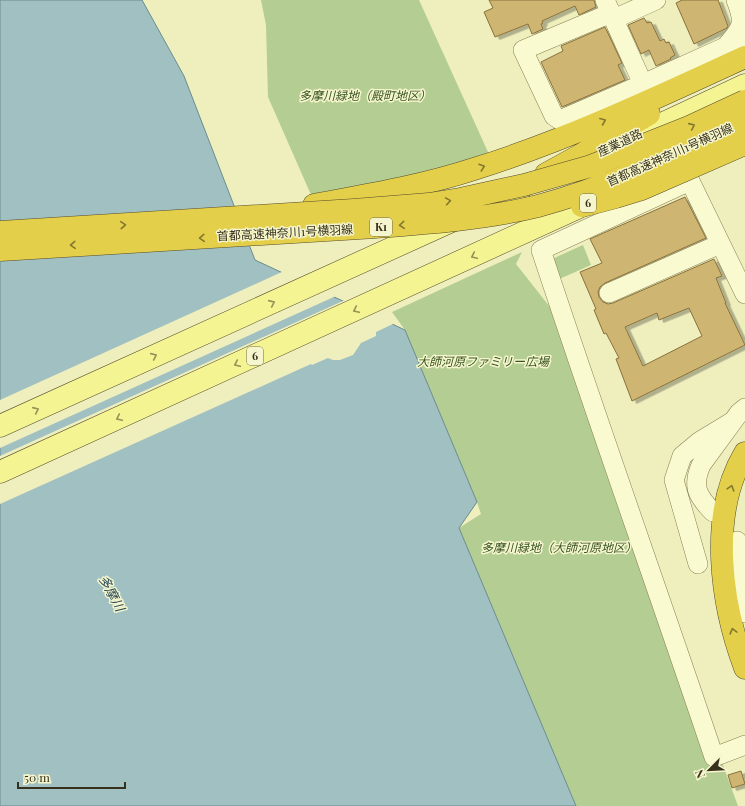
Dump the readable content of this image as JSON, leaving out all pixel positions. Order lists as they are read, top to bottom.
{
  "streets": {
    "highway": ["首都高速神奈川1号横羽線", "K1"],
    "main road": ["産業道路", "6"]
  },
  "crossings": [
    ["産業道路", "首都高速神奈川1号横羽線"]
  ],
  "water": ["多摩川"],
  "parks": ["多摩川緑地（殿町地区）", "大師河原ファミリー広場", "多摩川緑地（大師河原地区）"],
  "scale_bar": "50 m",
  "north": "bottom left"
}
